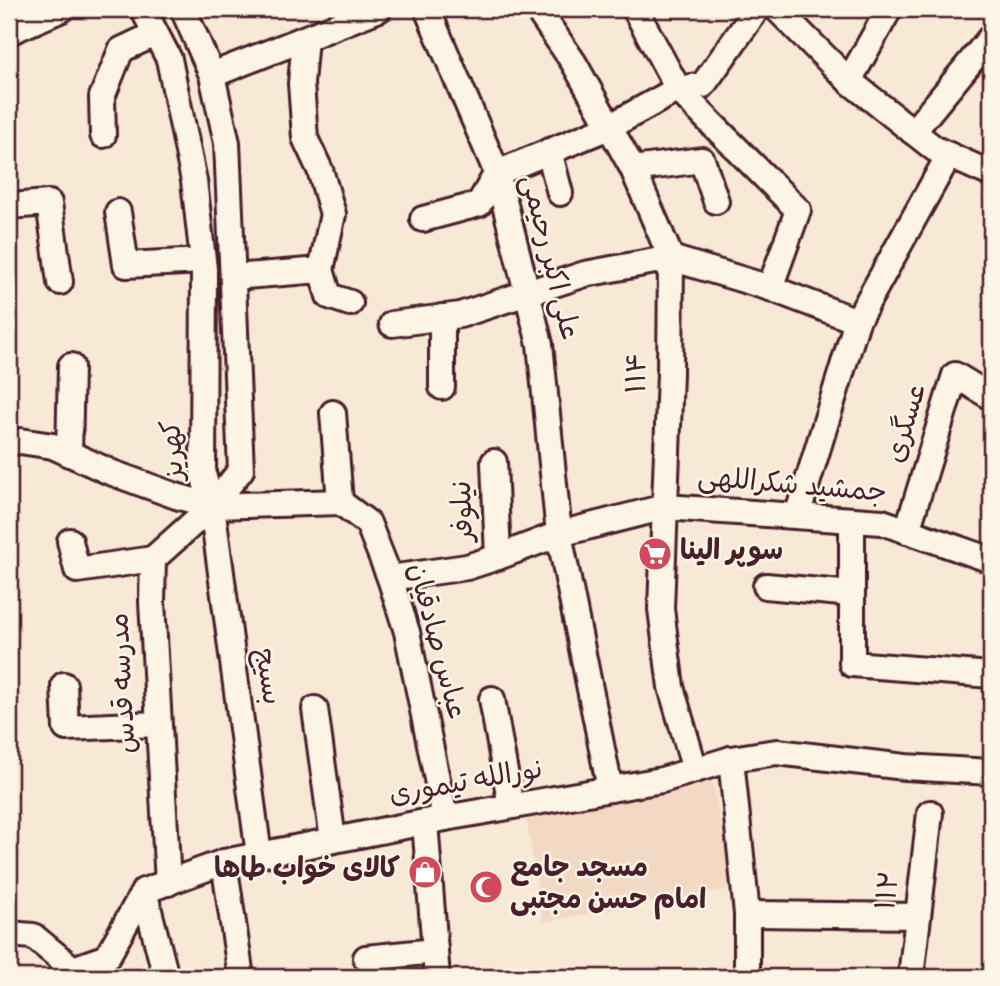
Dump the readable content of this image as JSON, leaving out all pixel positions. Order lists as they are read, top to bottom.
{
  "streets": {
    "street": [
      "علی اکبر رحیمی",
      "۱۱۴",
      "عسگری",
      "کهریز",
      "جمشید شکراللهی",
      "نیلوفر",
      "عباس صادقیان",
      "بسیج",
      "مدرسه قدس",
      "نورالله تیموری",
      "۱۱۲"
    ]
  },
  "crossings": [
    ["علی اکبر رحیمی", "جمشید شکراللهی"],
    ["علی اکبر رحیمی", "نورالله تیموری"],
    ["۱۱۴", "جمشید شکراللهی"],
    ["۱۱۴", "نورالله تیموری"],
    ["عسگری", "جمشید شکراللهی"],
    ["کهریز", "بسیج"],
    ["جمشید شکراللهی", "نیلوفر"],
    ["جمشید شکراللهی", "عباس صادقیان"],
    ["عباس صادقیان", "نورالله تیموری"],
    ["بسیج", "نورالله تیموری"],
    ["مدرسه قدس", "نورالله تیموری"]
  ],
  "places": {
    "supermarket": ["سوپر الینا"],
    "shop": ["کالای خواب طاها"],
    "mosque": ["مسجد جامع امام حسن مجتبی"]
  }
}
